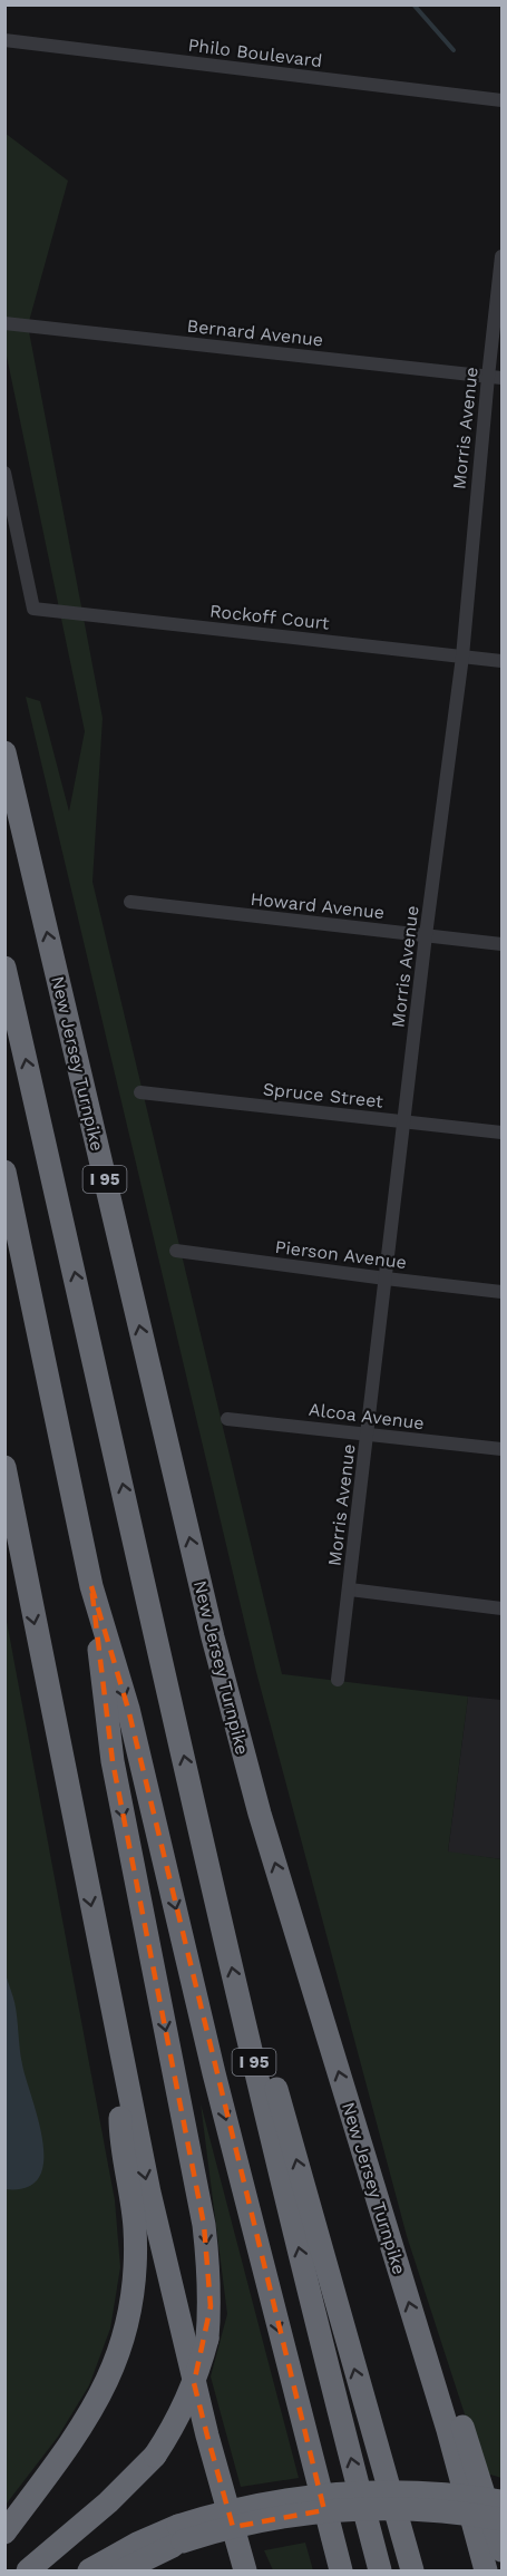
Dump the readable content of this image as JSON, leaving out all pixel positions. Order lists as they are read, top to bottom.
{
  "streets": {
    "highway": ["New Jersey Turnpike", "I 95"],
    "street": [
      "Philo Boulevard",
      "Bernard Avenue",
      "Morris Avenue",
      "Rockoff Court",
      "Howard Avenue",
      "Spruce Street",
      "Pierson Avenue",
      "Alcoa Avenue"
    ]
  },
  "crossings": [
    ["Bernard Avenue", "Morris Avenue"],
    ["Morris Avenue", "Rockoff Court"],
    ["Morris Avenue", "Howard Avenue"],
    ["Morris Avenue", "Spruce Street"],
    ["Morris Avenue", "Pierson Avenue"],
    ["Morris Avenue", "Alcoa Avenue"]
  ]
}
